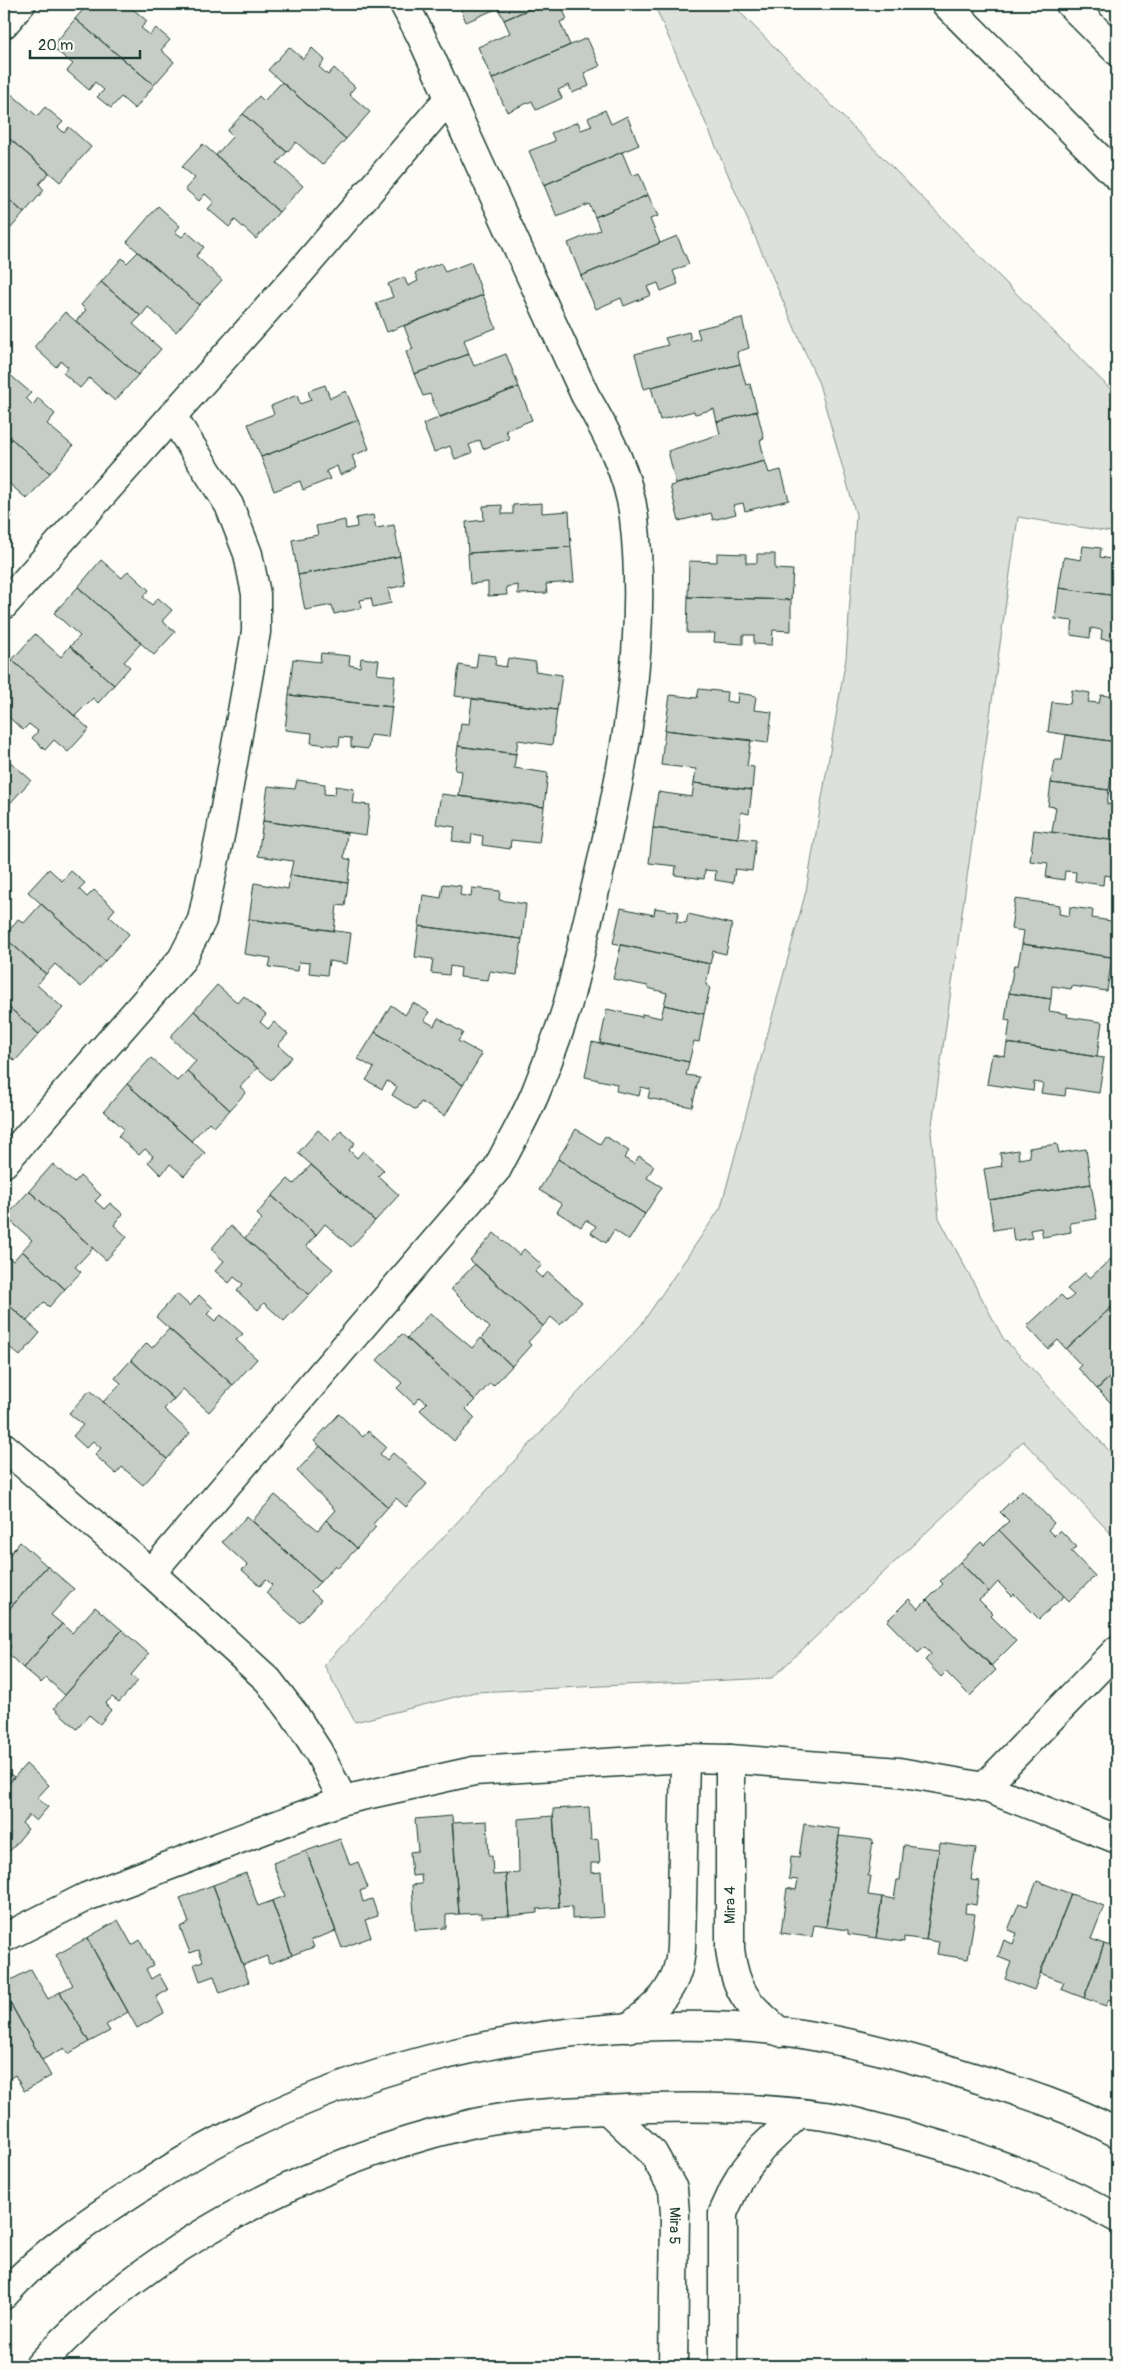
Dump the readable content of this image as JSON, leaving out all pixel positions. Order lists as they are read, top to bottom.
{
  "streets": {
    "street": ["Mira 4", "Mira 5"]
  },
  "scale_bar": "20 m"
}
